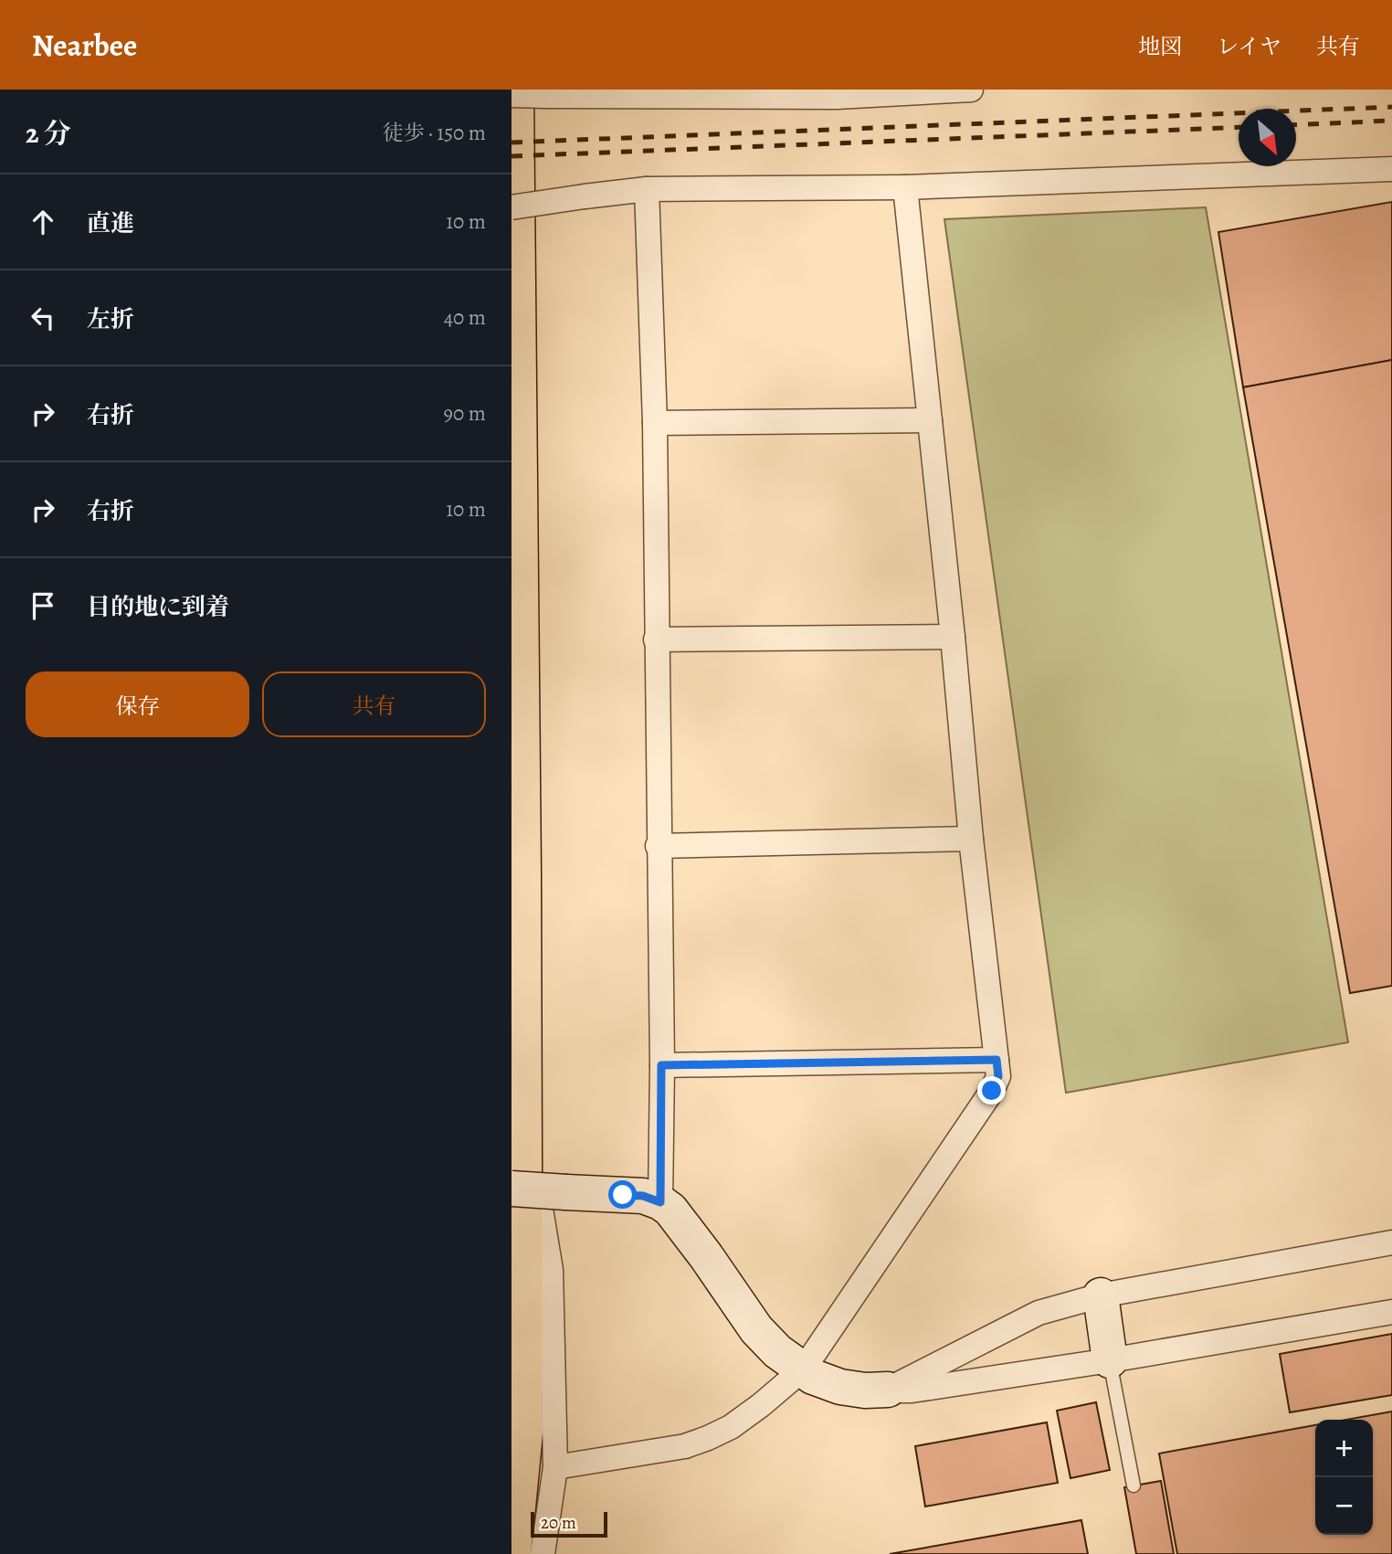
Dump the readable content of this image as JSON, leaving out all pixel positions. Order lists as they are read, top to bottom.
{
  "scale_bar": "20 m",
  "north": "bottom right",
  "page": {
    "header": "Nearbee",
    "nav": ["地図", "レイヤ", "共有"],
    "heading": ["2 分", "徒歩 · 150 m"],
    "list": [
      ["直進", "10 m"],
      ["左折", "40 m"],
      ["右折", "90 m"],
      ["右折", "10 m"],
      "目的地に到着"
    ],
    "buttons": ["保存", "共有"],
    "map_buttons": ["+", "−"],
    "scale": "20 m"
  }
}
